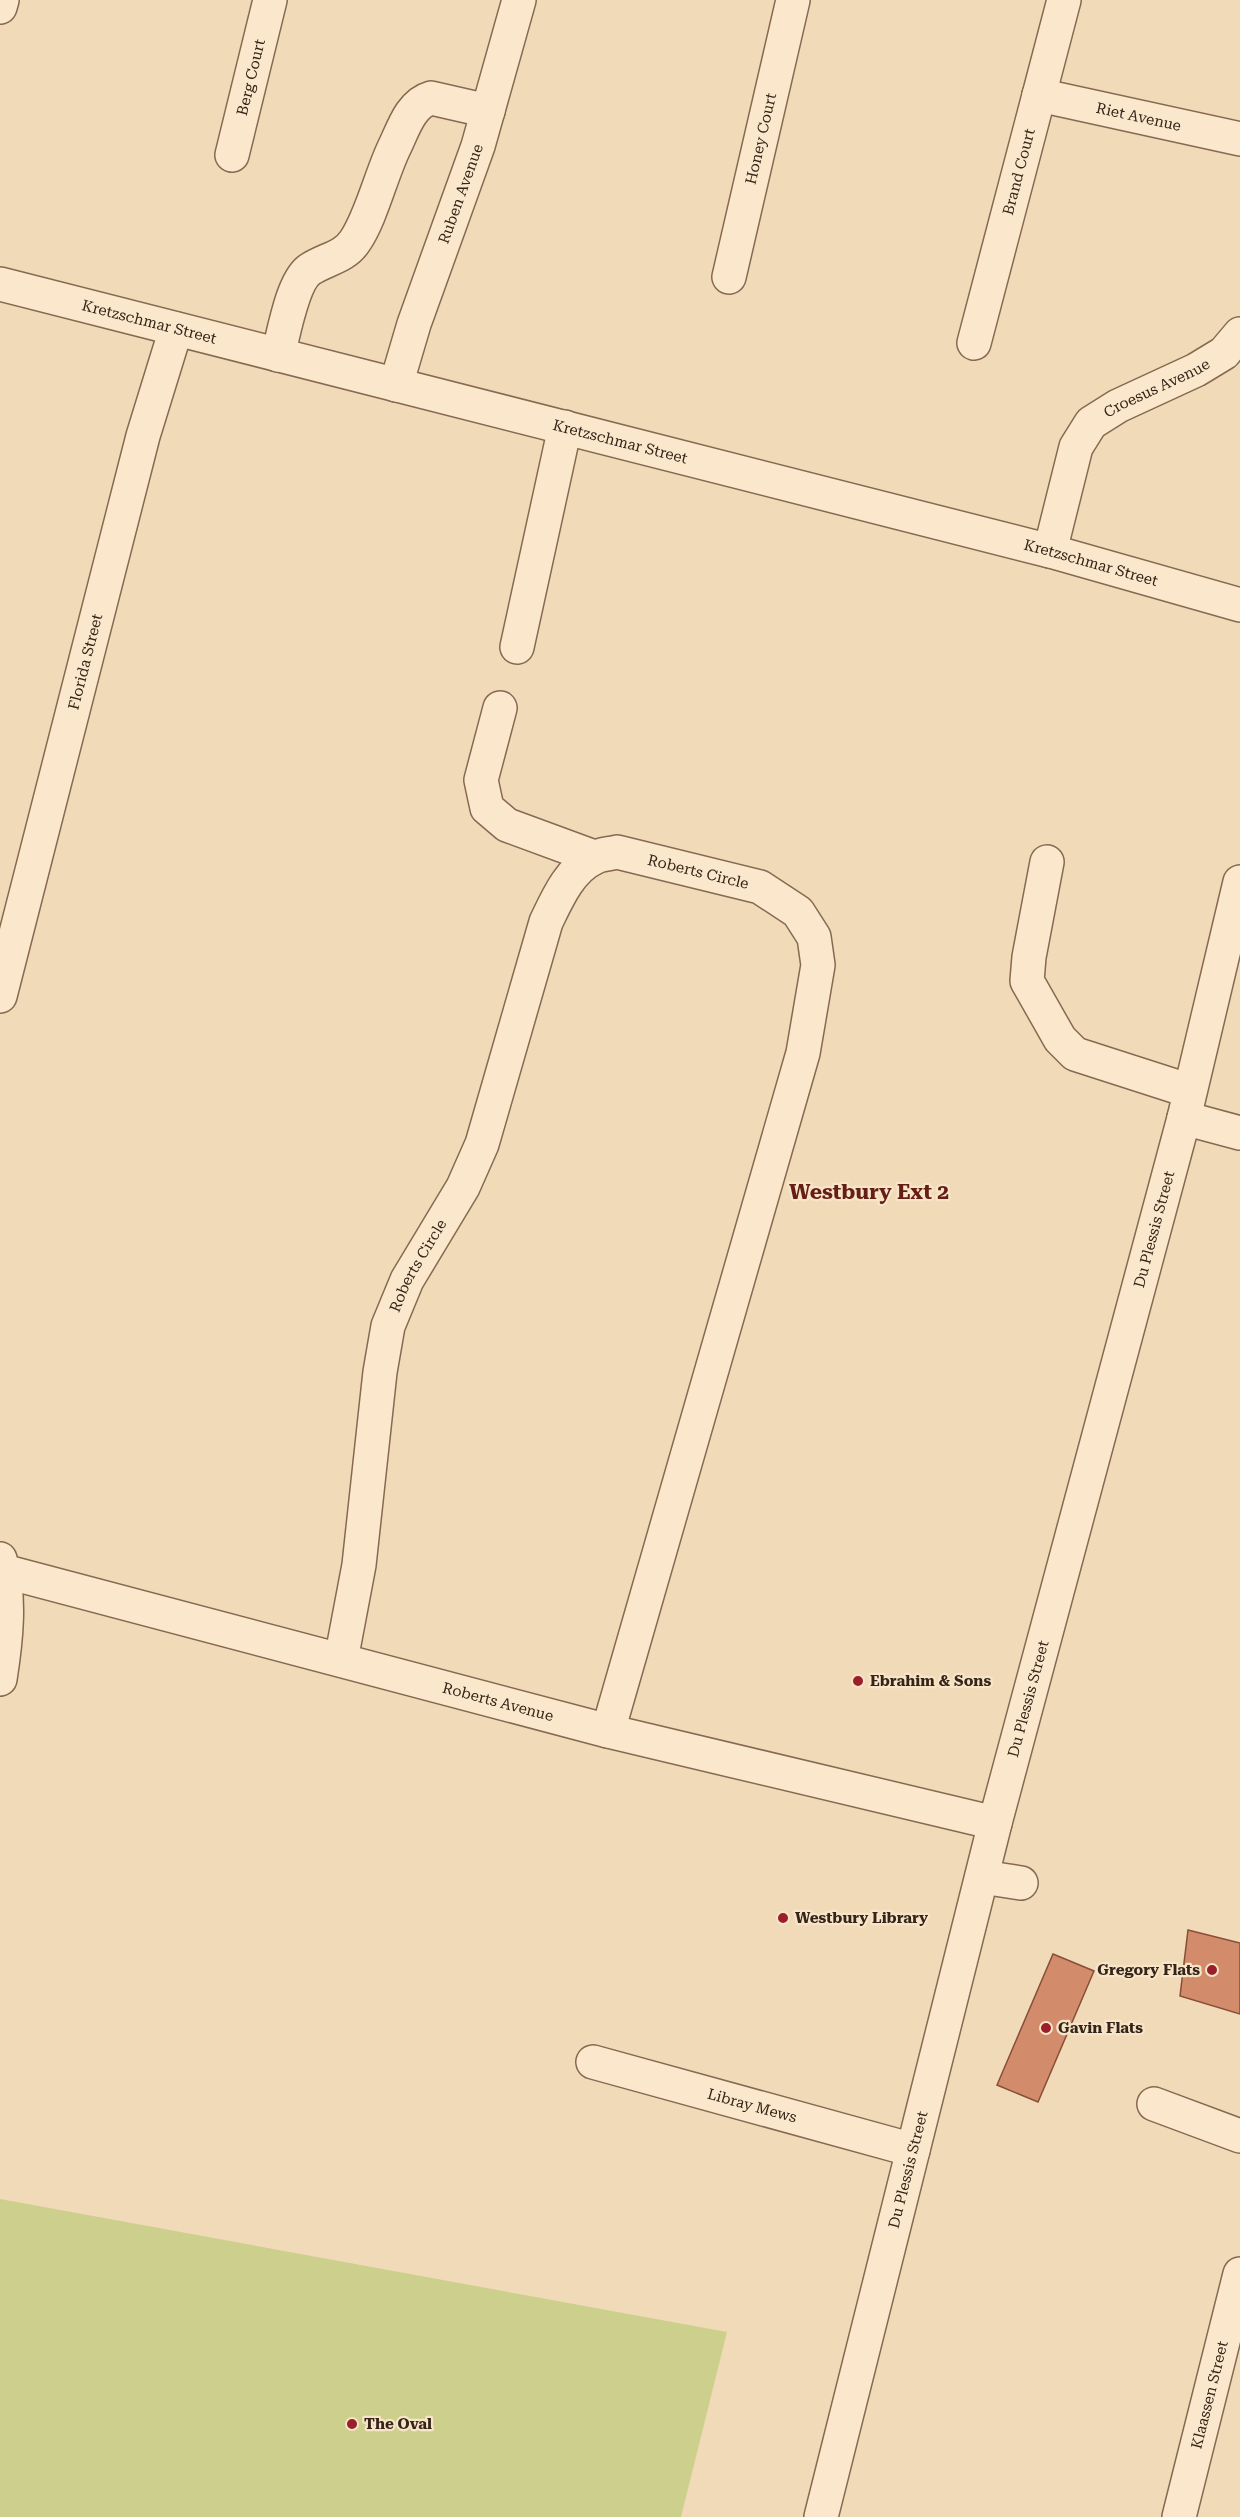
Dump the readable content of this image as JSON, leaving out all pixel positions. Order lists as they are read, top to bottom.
{
  "streets": {
    "street": [
      "Berg Court",
      "Riet Avenue",
      "Honey Court",
      "Brand Court",
      "Ruben Avenue",
      "Kretzschmar Street",
      "Croesus Avenue",
      "Florida Street",
      "Roberts Circle",
      "Du Plessis Street",
      "Roberts Avenue",
      "Libray Mews",
      "Klaassen Street"
    ]
  },
  "crossings": [
    ["Riet Avenue", "Brand Court"],
    ["Ruben Avenue", "Kretzschmar Street"],
    ["Kretzschmar Street", "Croesus Avenue"],
    ["Kretzschmar Street", "Florida Street"],
    ["Roberts Circle", "Roberts Avenue"],
    ["Du Plessis Street", "Roberts Avenue"],
    ["Du Plessis Street", "Libray Mews"]
  ],
  "districts": ["Westbury Ext 2"],
  "places": [
    "Ebrahim & Sons",
    "Westbury Library",
    "Gregory Flats",
    "Gavin Flats",
    "The Oval"
  ]
}
